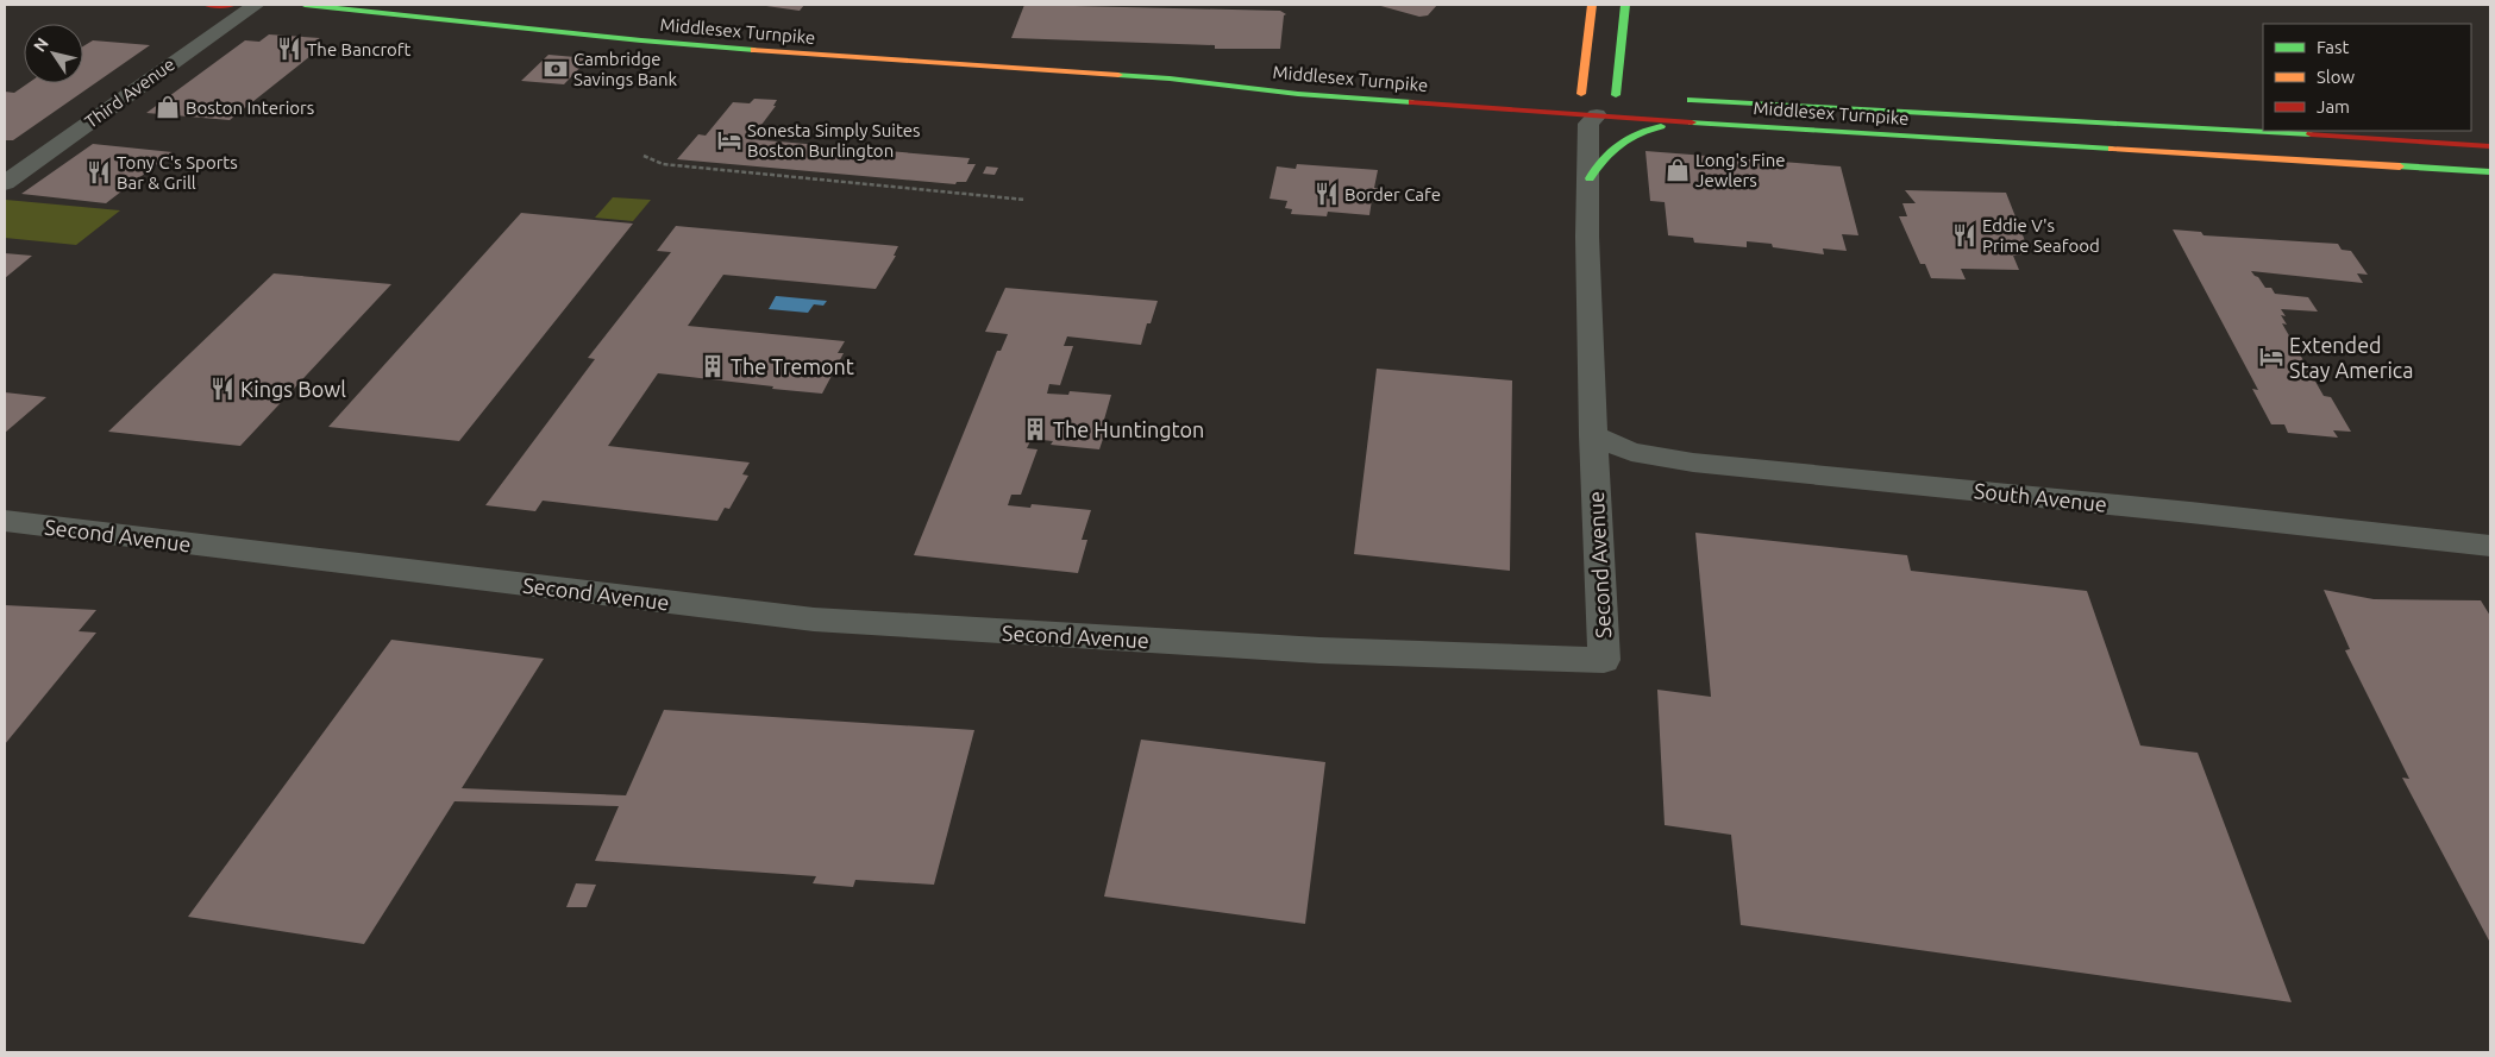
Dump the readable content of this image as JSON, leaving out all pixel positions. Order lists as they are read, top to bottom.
{
  "streets": {
    "main road": ["Middlesex Turnpike"],
    "street": ["Third Avenue", "South Avenue", "Second Avenue"]
  },
  "crossings": [
    ["Middlesex Turnpike", "Second Avenue"],
    ["South Avenue", "Second Avenue"]
  ],
  "places": {
    "restaurant": [
      "The Bancroft",
      "Tony C's Sports Bar & Grill",
      "Border Cafe",
      "Eddie V's Prime Seafood",
      "Kings Bowl"
    ],
    "bank": ["Cambridge Savings Bank"],
    "shop": ["Boston Interiors", "Long's Fine Jewlers"],
    "hotel": ["Sonesta Simply Suites Boston Burlington", "Extended Stay America"],
    "building": ["The Tremont", "The Huntington"]
  },
  "legend": ["Fast", "Slow", "Jam"],
  "north": "top left"
}
